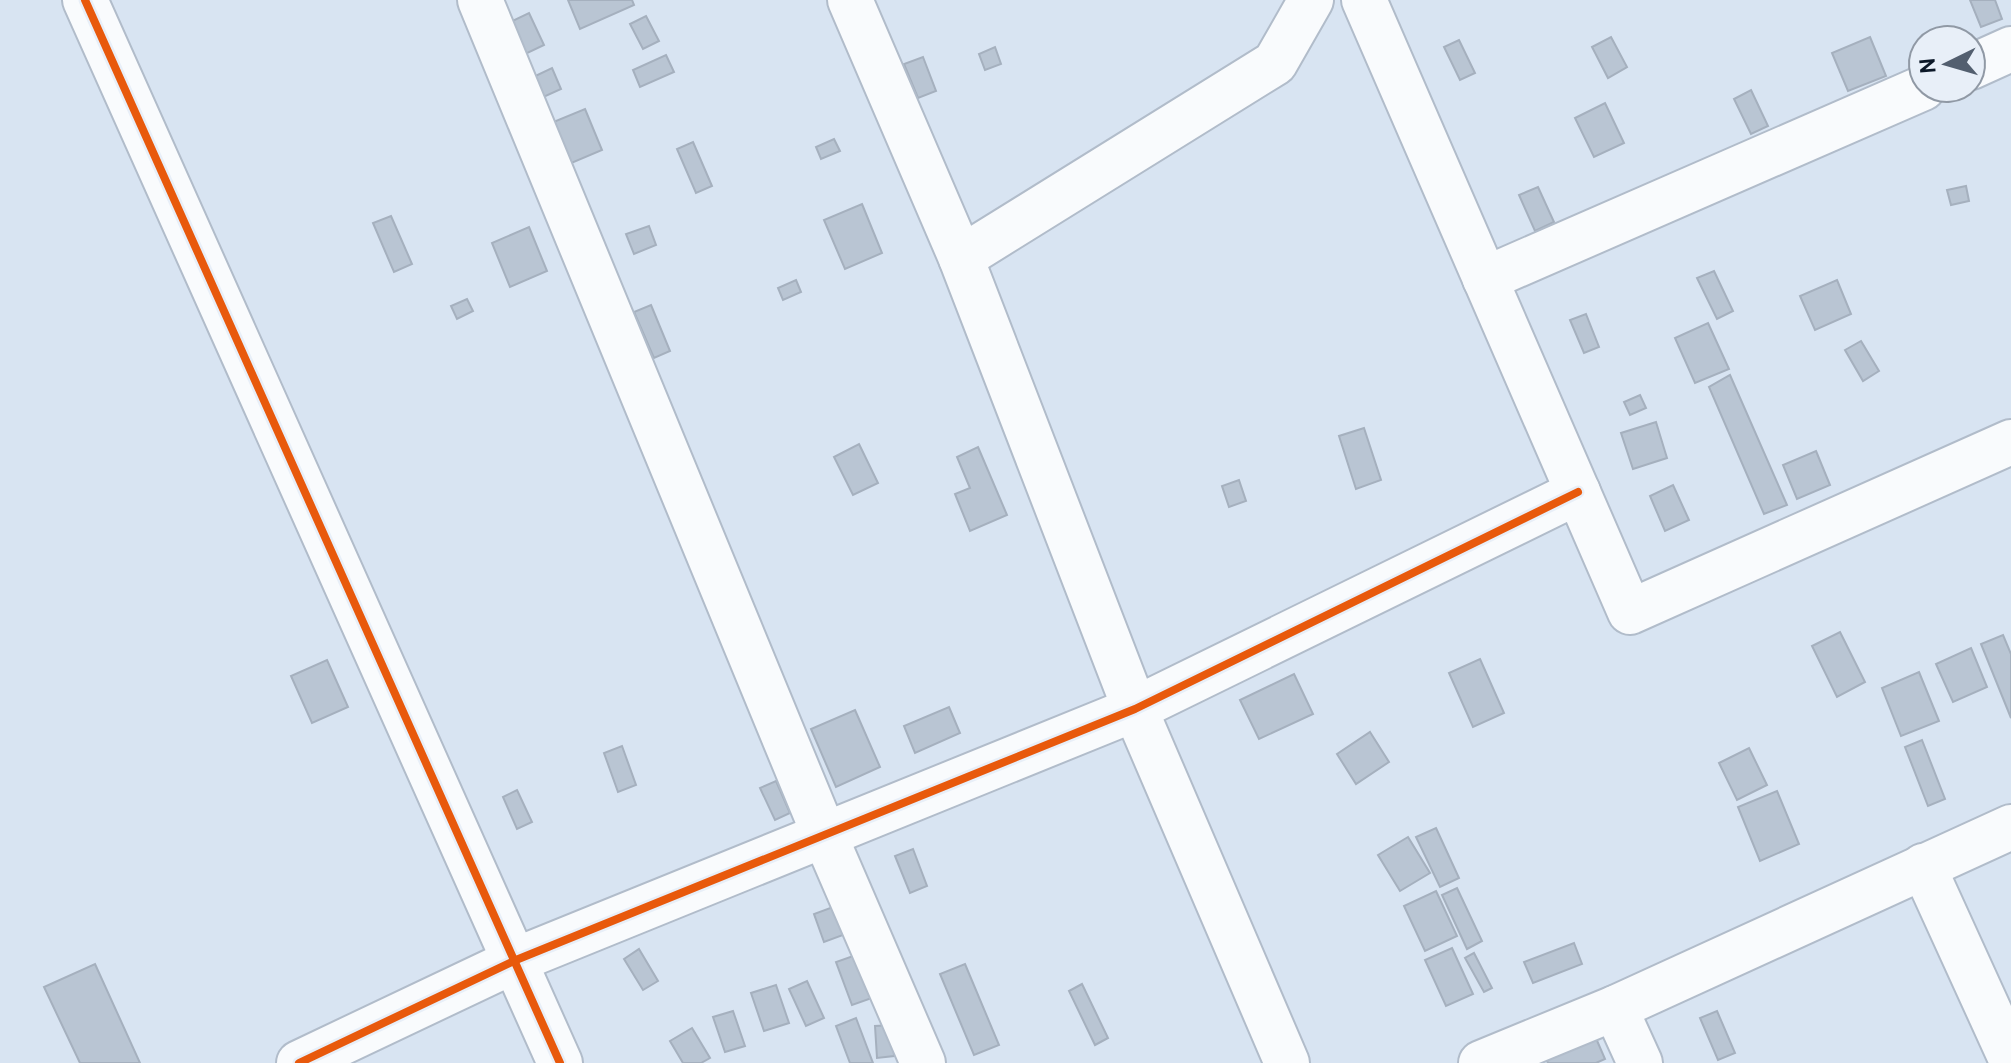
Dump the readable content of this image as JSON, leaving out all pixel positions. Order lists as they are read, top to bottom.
{
  "north": "left"
}
